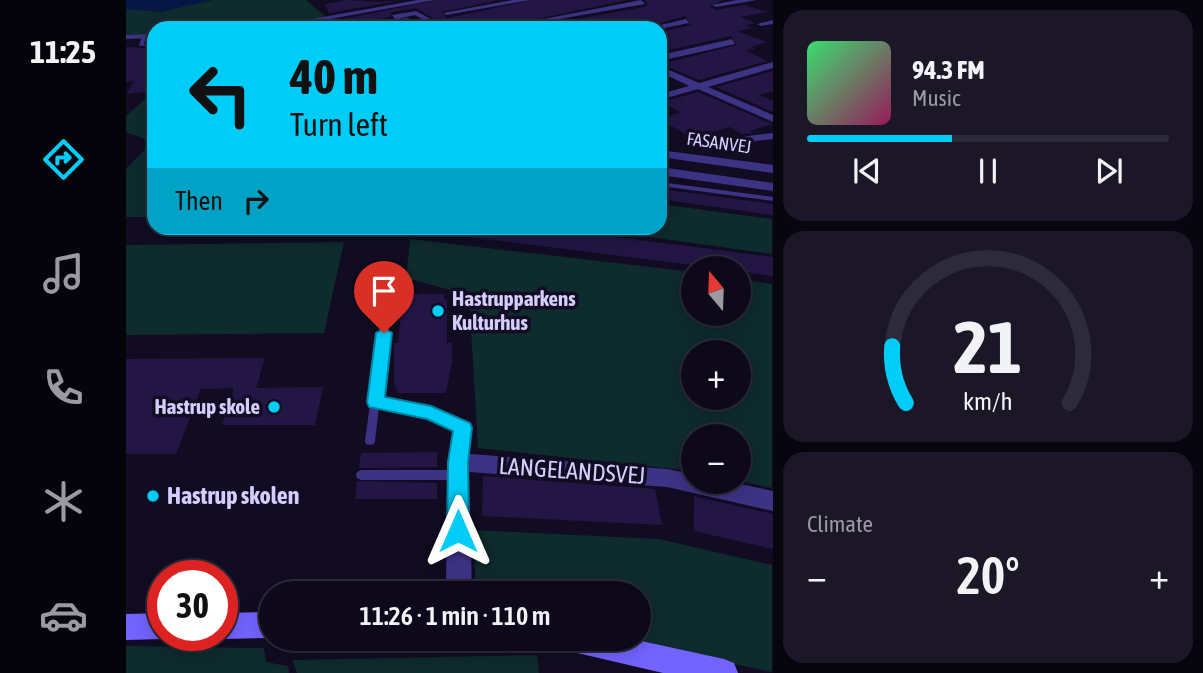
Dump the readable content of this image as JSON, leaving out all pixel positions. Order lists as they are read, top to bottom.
{
  "streets": {
    "street": ["FASANVEJ", "LANGELANDSVEJ"]
  },
  "places": ["Hastrupparkens Kulturhus", "Hastrup skole", "Hastrup skolen"],
  "north": "top",
  "page": {
    "tabs": "11:25",
    "turn": ["40 m", "Turn left"],
    "song": ["94.3 FM", "Music"],
    "then": "Then",
    "map_buttons": ["+", "−"],
    "tile": "Climate",
    "heat": ["−", "20°", "+"],
    "limit": "30",
    "trip": "11:26 · 1 min · 110 m",
    "gauge": ["21", "km/h"]
  }
}
